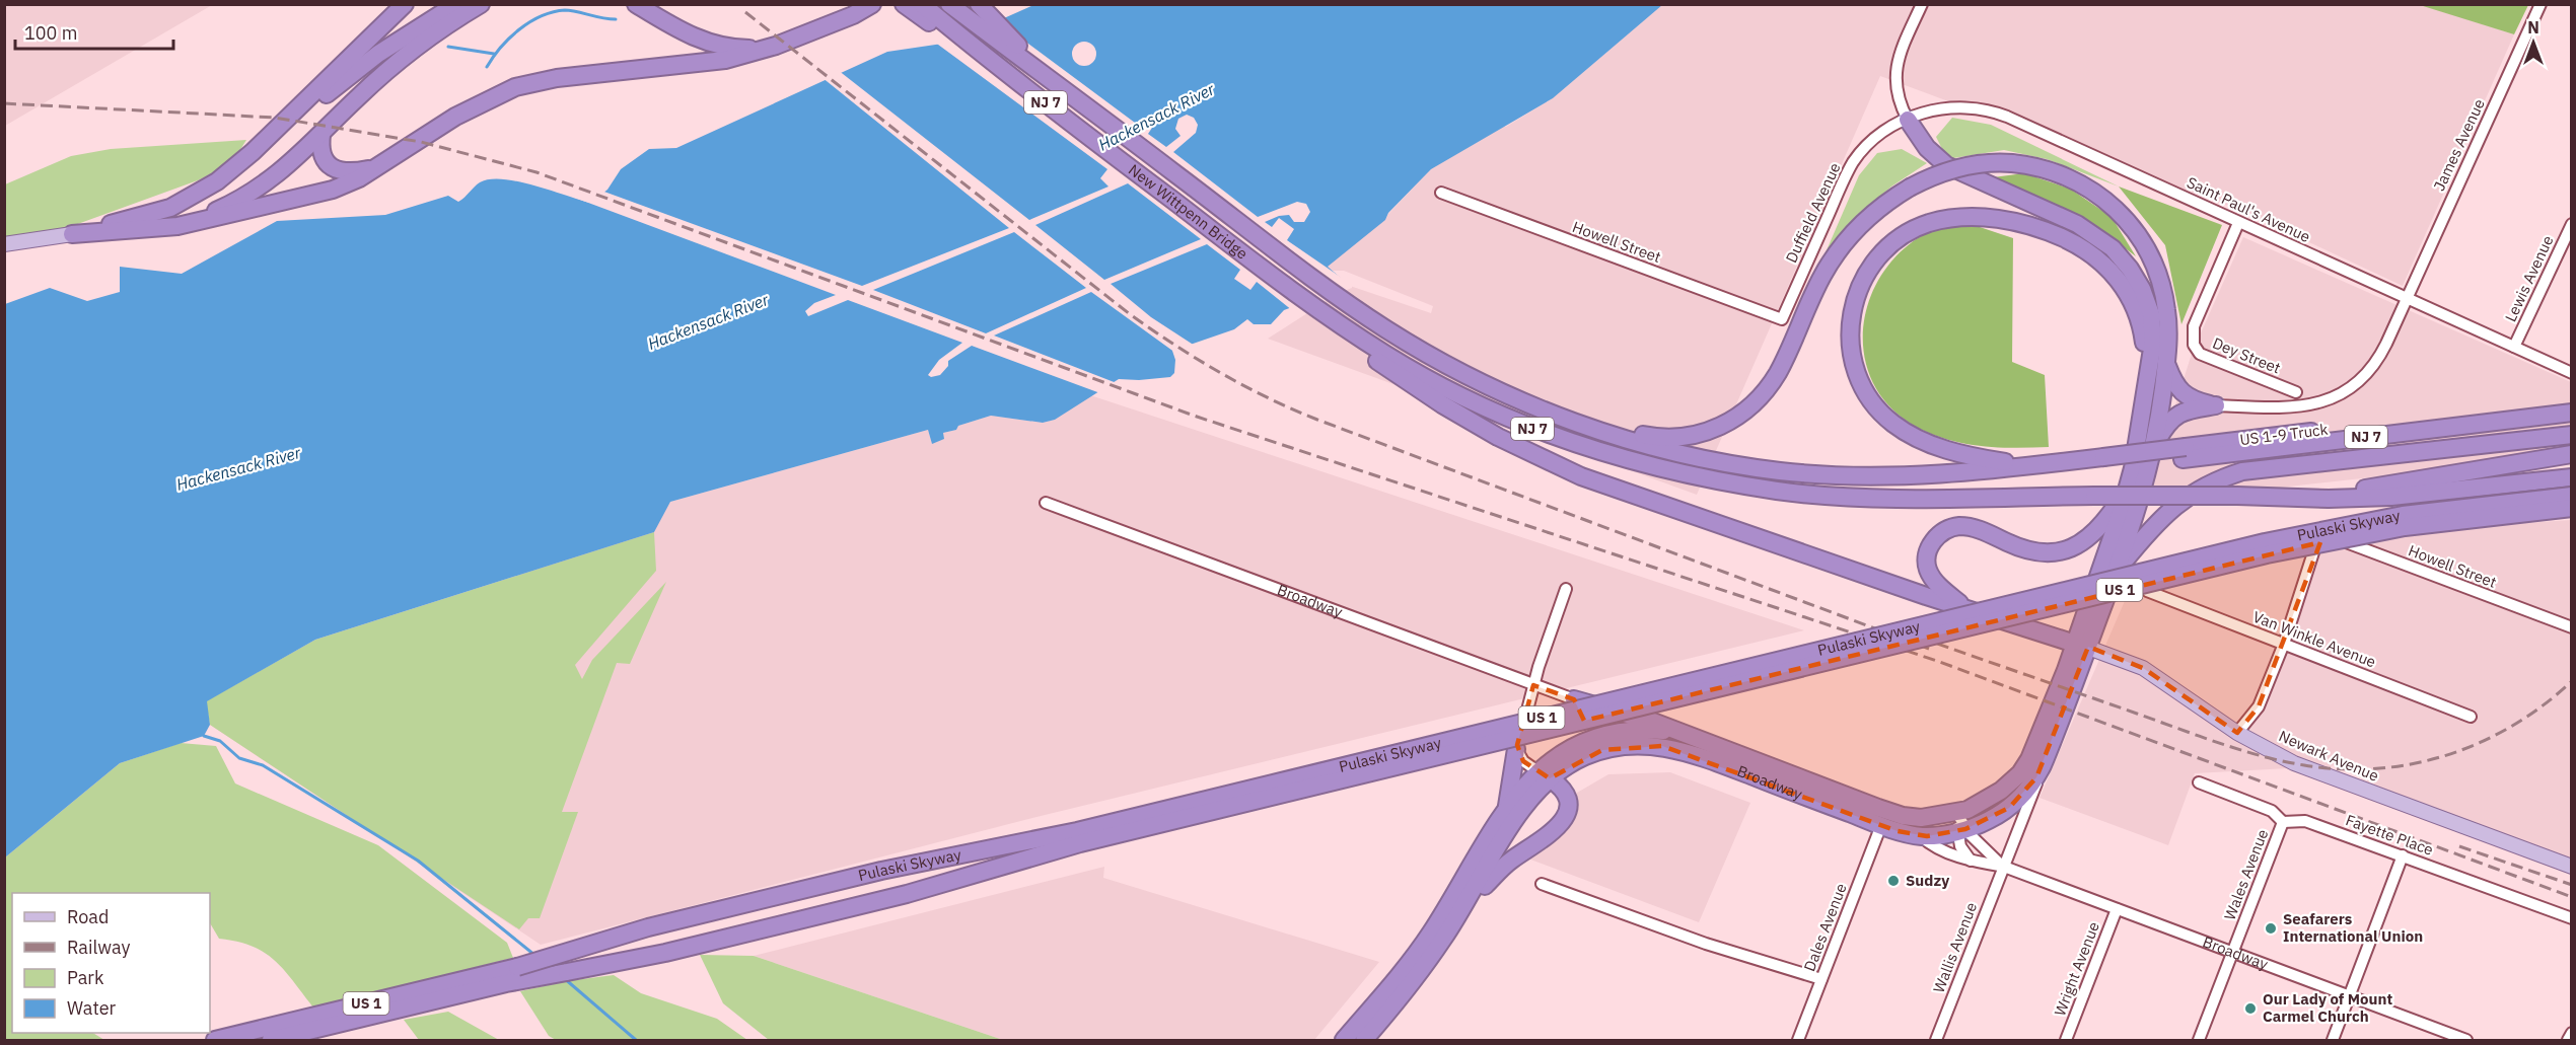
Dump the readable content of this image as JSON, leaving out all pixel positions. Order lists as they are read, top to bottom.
{
  "streets": {
    "highway": [
      "NJ 7",
      "New Wittpenn Bridge",
      "Pulaski Skyway",
      "US 1",
      "Broadway"
    ],
    "main road": ["Newark Avenue"],
    "street": [
      "James Avenue",
      "Saint Paul's Avenue",
      "Duffield Avenue",
      "Howell Street",
      "Lewis Avenue",
      "Dey Street",
      "Van Winkle Avenue",
      "Fayette Place",
      "Wales Avenue",
      "Dales Avenue",
      "Wallis Avenue",
      "Wright Avenue"
    ]
  },
  "crossings": [
    ["NJ 7", "New Wittpenn Bridge"],
    ["James Avenue", "Saint Paul's Avenue"],
    ["Saint Paul's Avenue", "Duffield Avenue"],
    ["Saint Paul's Avenue", "Lewis Avenue"],
    ["Saint Paul's Avenue", "Dey Street"],
    ["Duffield Avenue", "Howell Street"],
    ["Howell Street", "Van Winkle Avenue"],
    ["Broadway", "Newark Avenue"],
    ["Broadway", "Wales Avenue"],
    ["Broadway", "Dales Avenue"],
    ["Broadway", "Wallis Avenue"],
    ["Broadway", "Wright Avenue"],
    ["Fayette Place", "Wales Avenue"]
  ],
  "water": ["Hackensack River"],
  "places": ["Sudzy", "Seafarers International Union", "Our Lady of Mount Carmel Church"],
  "legend": [
    "Road",
    "Railway",
    "Park",
    "Water"
  ],
  "scale_bar": "100 m",
  "north": "top"
}
